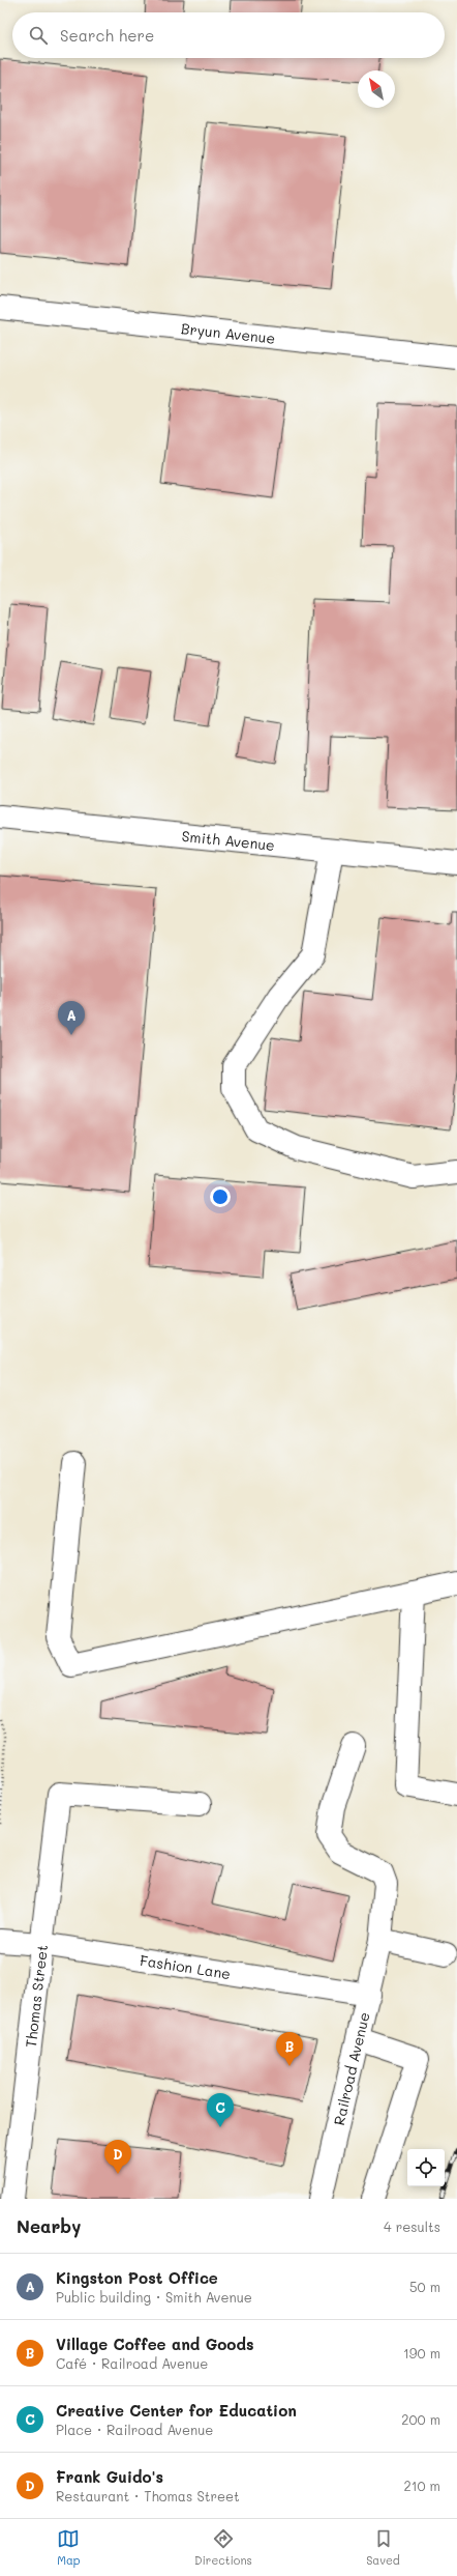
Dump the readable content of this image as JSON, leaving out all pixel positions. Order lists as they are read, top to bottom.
{
  "streets": {
    "street": [
      "Bryun Avenue",
      "Smith Avenue",
      "Fashion Lane",
      "Thomas Street",
      "Railroad Avenue"
    ]
  },
  "crossings": [
    ["Fashion Lane", "Thomas Street"],
    ["Fashion Lane", "Railroad Avenue"]
  ],
  "north": "top left",
  "page": {
    "search": "Search here",
    "pins": [
      "A",
      "B",
      "C",
      "D"
    ],
    "heading": ["Nearby", "4 results"],
    "list": [
      {
        "mark": "A",
        "name": "Kingston Post Office",
        "note": "Public building · Smith Avenue",
        "value": "50 m"
      },
      {
        "mark": "B",
        "name": "Village Coffee and Goods",
        "note": "Café · Railroad Avenue",
        "value": "190 m"
      },
      {
        "mark": "C",
        "name": "Creative Center for Education",
        "note": "Place · Railroad Avenue",
        "value": "200 m"
      },
      {
        "mark": "D",
        "name": "Frank Guido's",
        "note": "Restaurant · Thomas Street",
        "value": "210 m"
      }
    ],
    "nav": ["Map", "Directions", "Saved"]
  }
}
